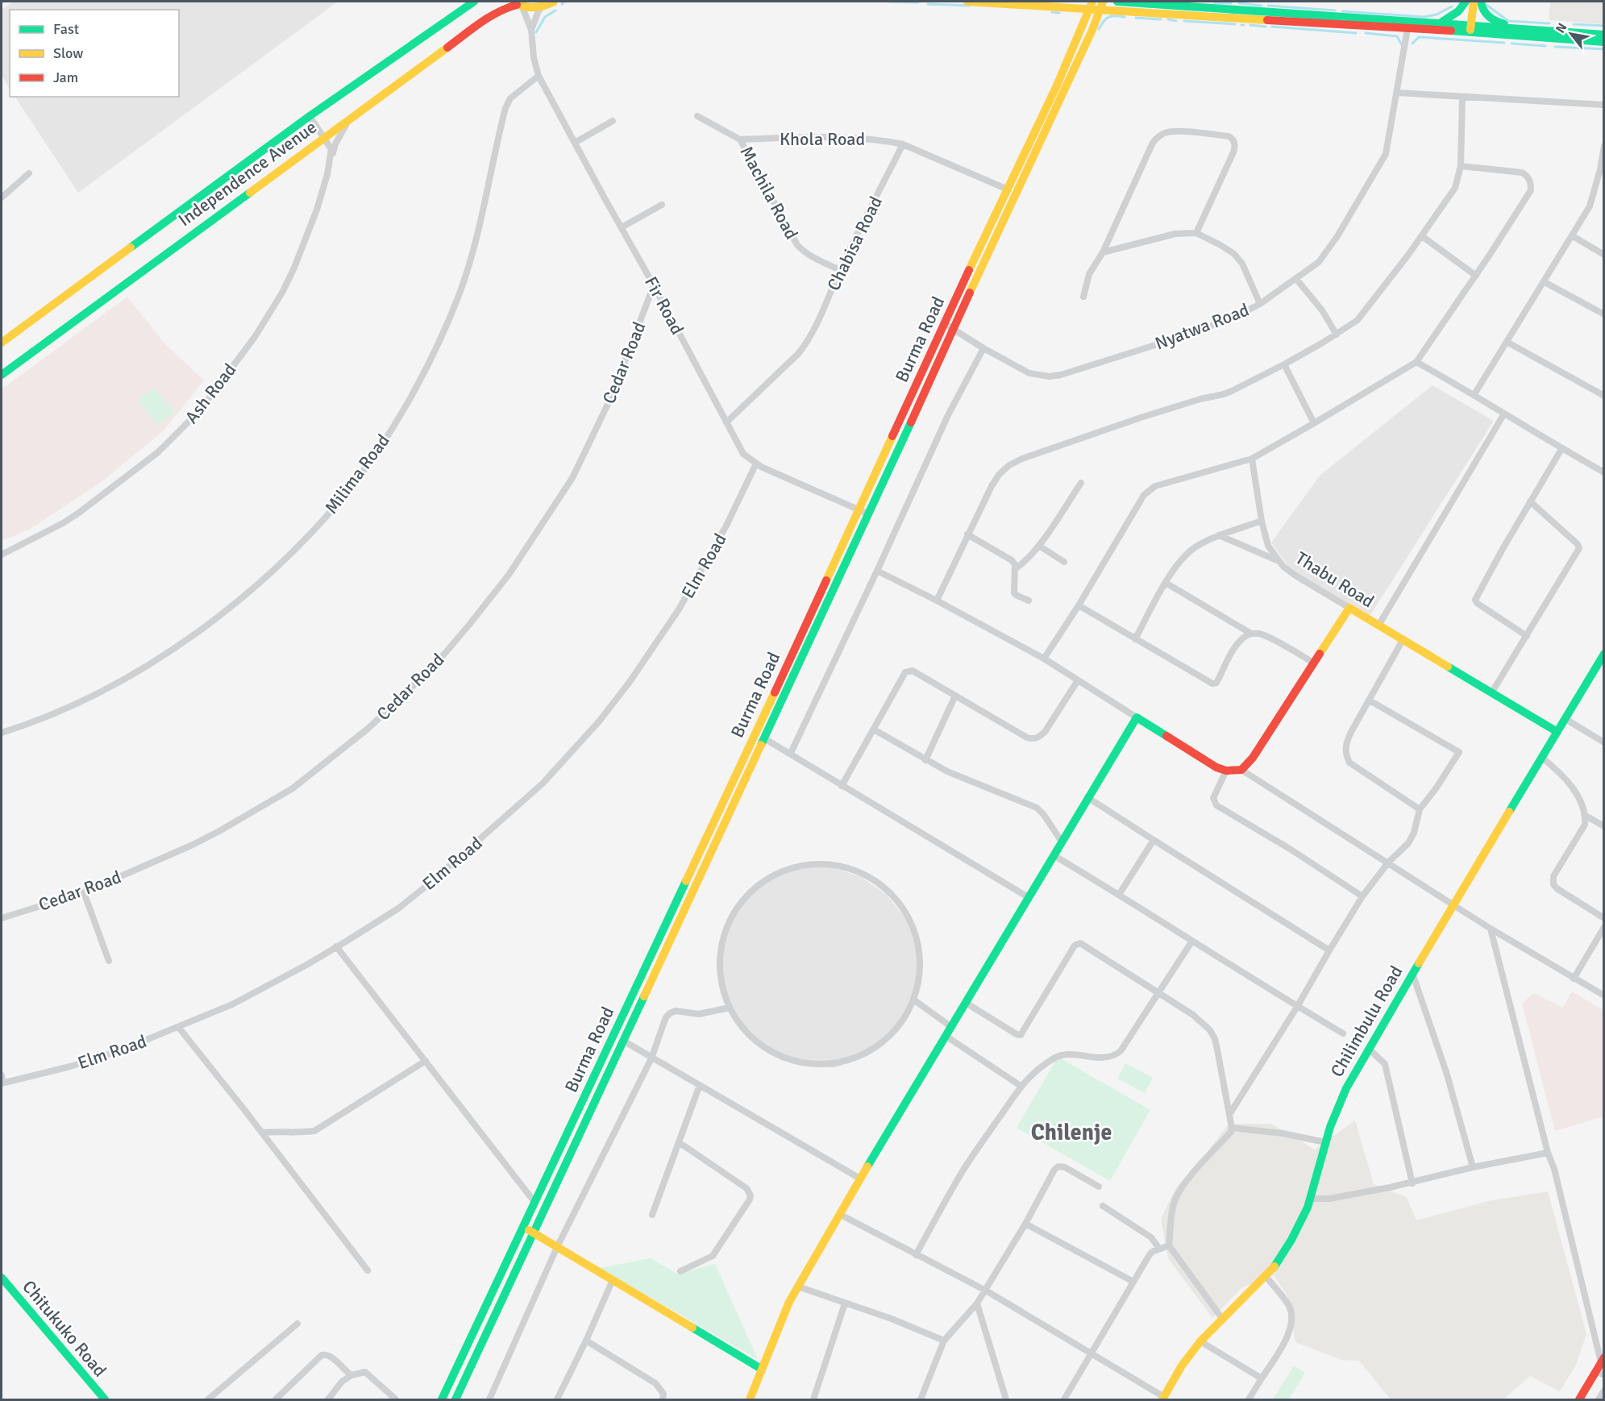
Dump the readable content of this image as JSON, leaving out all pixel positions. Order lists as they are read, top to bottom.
{
  "streets": {
    "main road": [
      "Independence Avenue",
      "Burma Road",
      "Thabu Road",
      "Chilimbulu Road",
      "Chitukuko Road"
    ],
    "street": [
      "Khola Road",
      "Machila Road",
      "Chabisa Road",
      "Fir Road",
      "Nyatwa Road",
      "Cedar Road",
      "Ash Road",
      "Milima Road",
      "Elm Road"
    ]
  },
  "crossings": [
    ["Khola Road", "Machila Road"],
    ["Khola Road", "Chabisa Road"],
    ["Independence Avenue", "Fir Road"],
    ["Independence Avenue", "Ash Road"],
    ["Machila Road", "Chabisa Road"],
    ["Chabisa Road", "Fir Road"],
    ["Fir Road", "Burma Road"],
    ["Fir Road", "Cedar Road"],
    ["Fir Road", "Milima Road"],
    ["Fir Road", "Elm Road"],
    ["Nyatwa Road", "Burma Road"],
    ["Thabu Road", "Chilimbulu Road"]
  ],
  "districts": ["Chilenje"],
  "legend": ["Fast", "Slow", "Jam"],
  "north": "top left"
}
